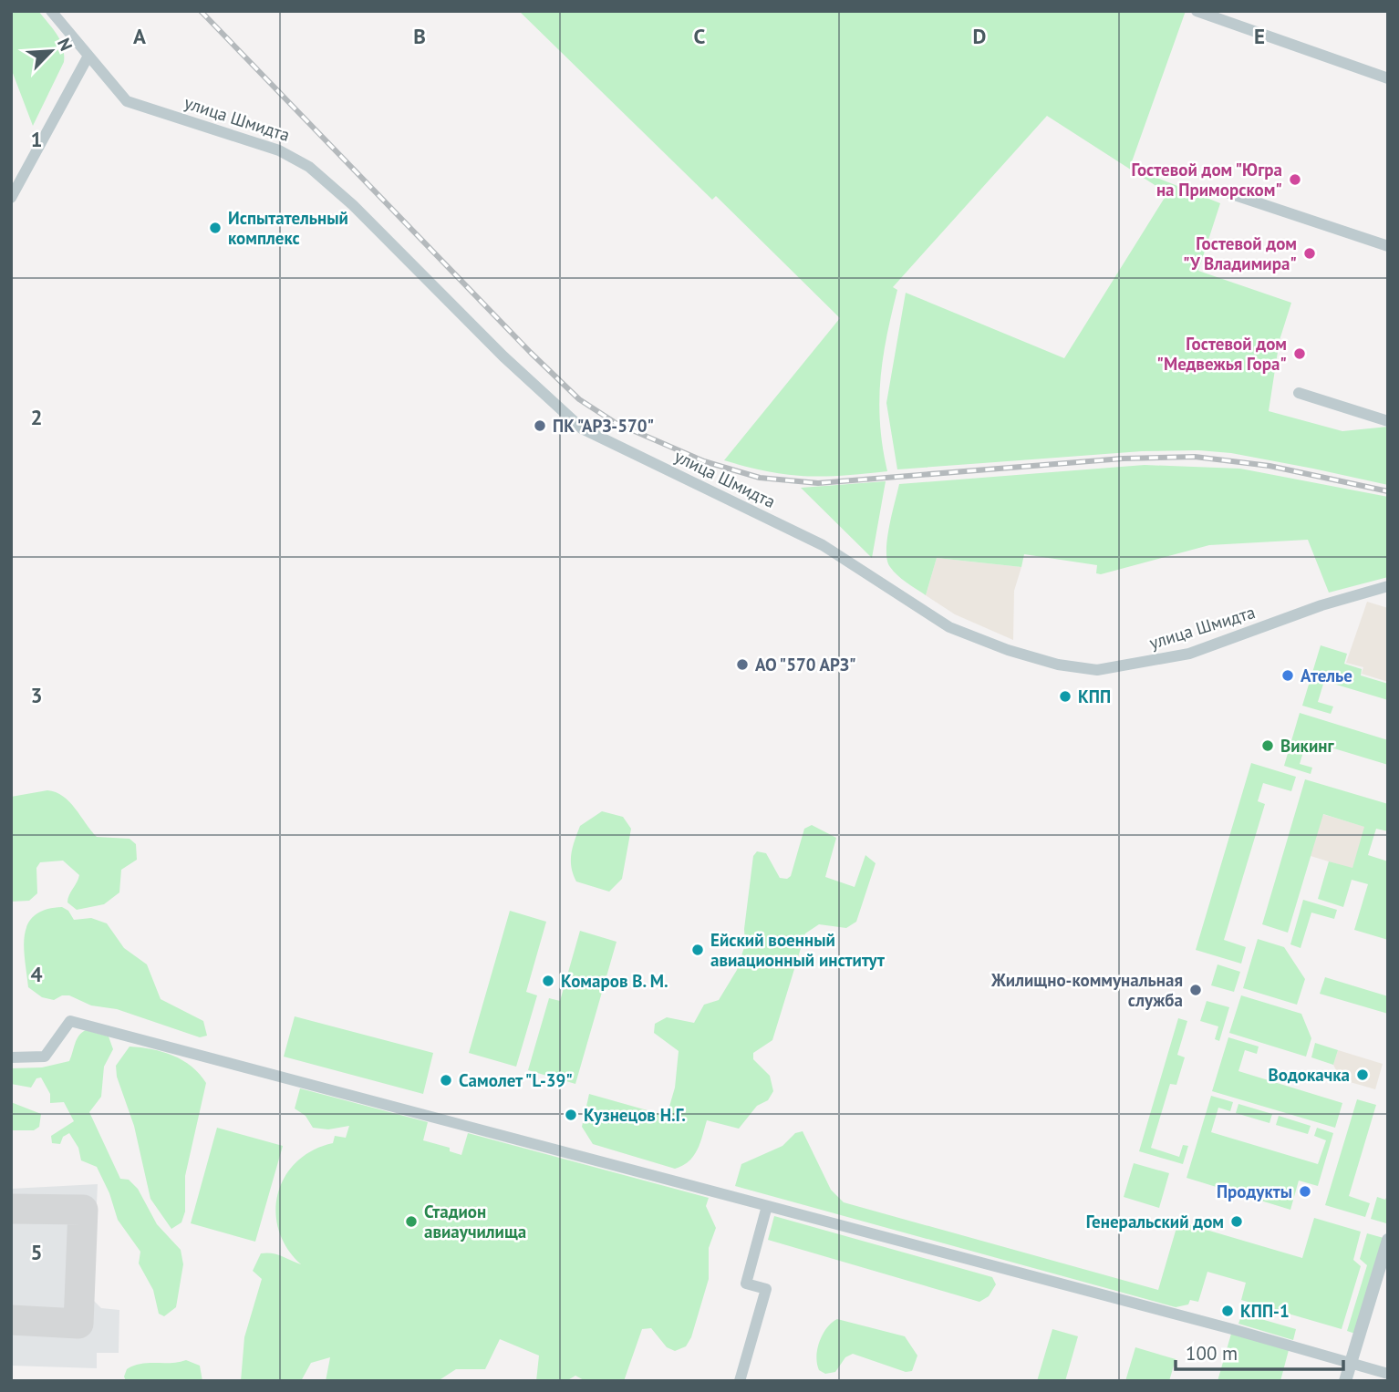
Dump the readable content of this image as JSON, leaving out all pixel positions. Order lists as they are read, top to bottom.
{
  "streets": {
    "street": ["улица Шмидта"]
  },
  "places": [
    "Гостевой дом \"Югра на Приморском\"",
    "Испытательный комплекс",
    "Гостевой дом \"У Владимира\"",
    "Гостевой дом \"Медвежья Гора\"",
    "ПК \"АРЗ-570\"",
    "АО \"570 АРЗ\"",
    "Ателье",
    "КПП",
    "Викинг",
    "Ейский военный авиационный институт",
    "Комаров В. М.",
    "Жилищно-коммунальная служба",
    "Водокачка",
    "Самолет \"L-39\"",
    "Кузнецов Н.Г.",
    "Продукты",
    "Стадион авиаучилища",
    "Генеральский дом",
    "КПП-1"
  ],
  "scale_bar": "100 m",
  "north": "top right",
  "grid": {
    "columns": [
      "A",
      "B",
      "C",
      "D",
      "E"
    ],
    "rows": [
      "1",
      "2",
      "3",
      "4",
      "5"
    ]
  }
}
